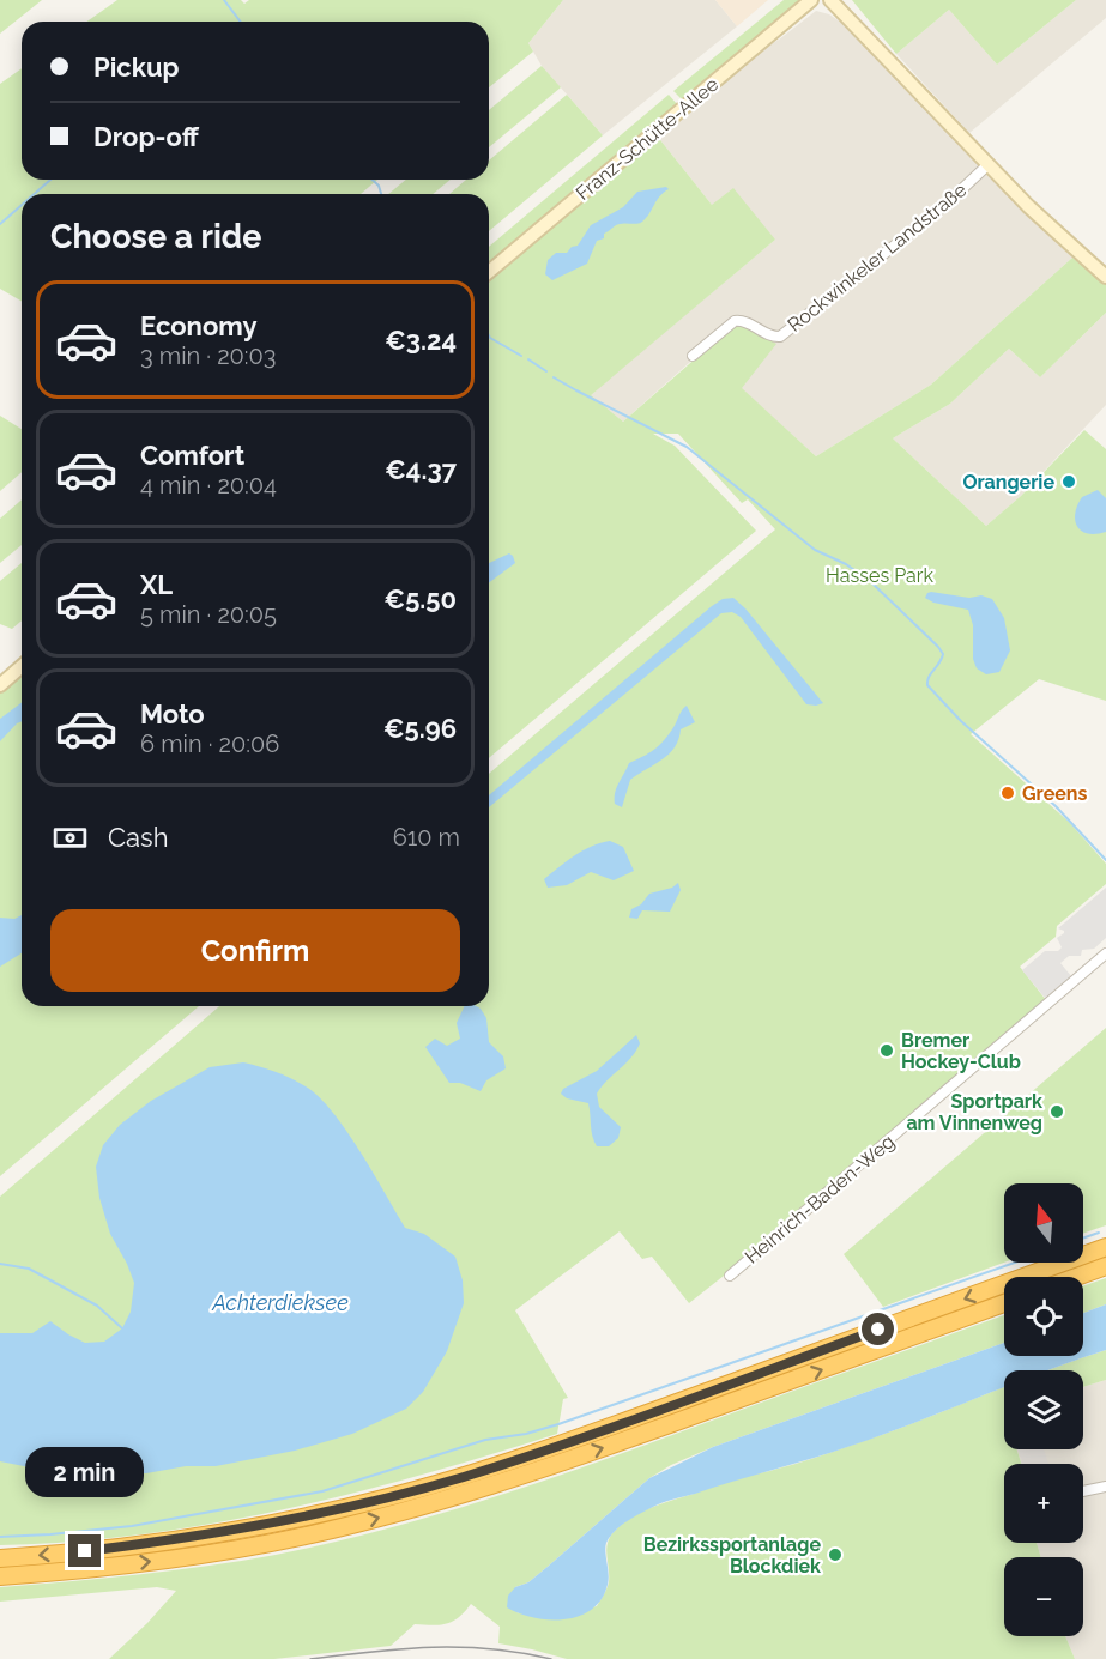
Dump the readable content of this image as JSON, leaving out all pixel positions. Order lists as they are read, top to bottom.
{
  "streets": {
    "main road": ["Franz-Schütte-Allee"],
    "street": ["Rockwinkeler Landstraße", "Heinrich-Baden-Weg"]
  },
  "water": ["Achterdieksee"],
  "parks": ["Hasses Park"],
  "places": [
    "Orangerie",
    "Greens",
    "Bremer Hockey-Club",
    "Sportpark am Vinnenweg",
    "Bezirkssportanlage Blockdiek"
  ],
  "north": "top",
  "page": {
    "banner": ["Pickup", "Drop-off"],
    "heading": "Choose a ride",
    "list": [
      {
        "name": "Economy",
        "note": "3 min · 20:03",
        "value": "€3.24"
      },
      {
        "name": "Comfort",
        "note": "4 min · 20:04",
        "value": "€4.37"
      },
      {
        "name": "XL",
        "note": "5 min · 20:05",
        "value": "€5.50"
      },
      {
        "name": "Moto",
        "note": "6 min · 20:06",
        "value": "€5.96"
      }
    ],
    "pay": ["Cash", "610 m"],
    "buttons": "Confirm",
    "map_buttons": ["+", "−"],
    "bubble": "2 min"
  }
}
